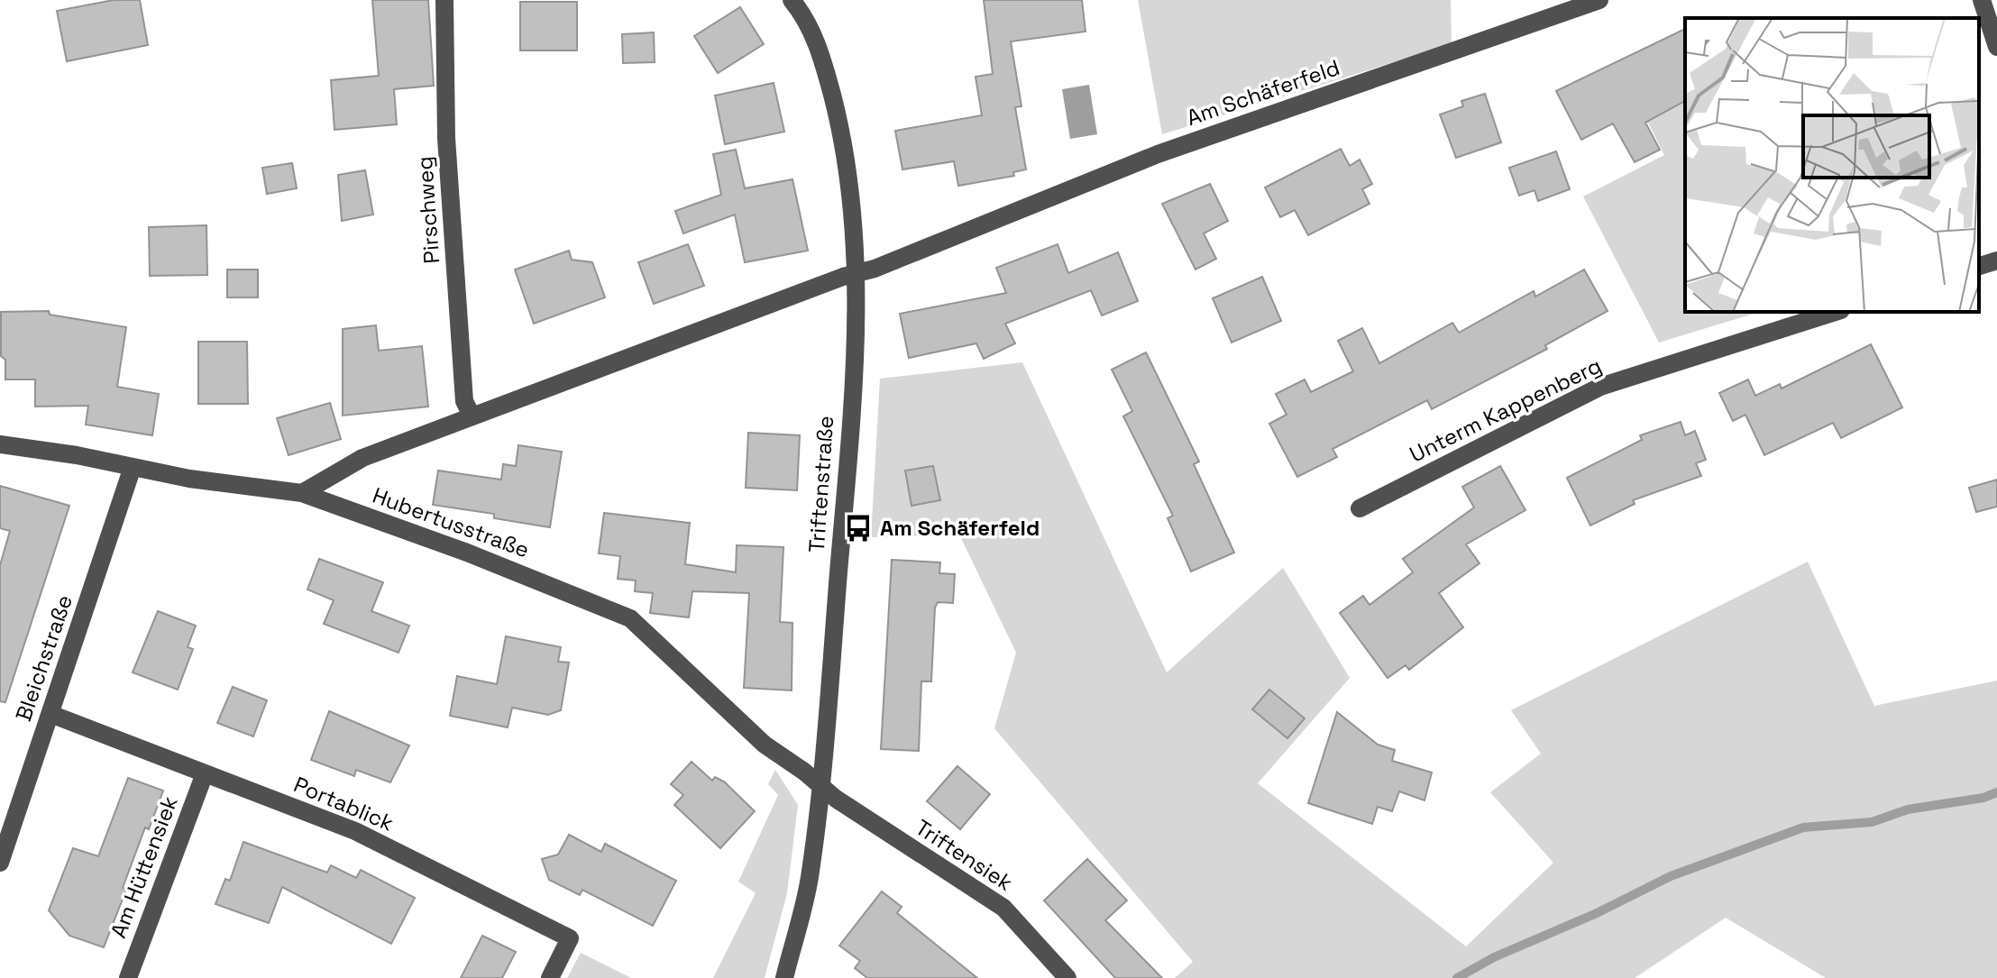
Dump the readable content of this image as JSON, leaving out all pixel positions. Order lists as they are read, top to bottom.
{
  "streets": {
    "street": [
      "Am Schäferfeld",
      "Pirschweg",
      "Unterm Kappenberg",
      "Triftenstraße",
      "Hubertusstraße",
      "Bleichstraße",
      "Portablick",
      "Triftensiek",
      "Am Hüttensiek"
    ]
  },
  "crossings": [
    ["Am Schäferfeld", "Pirschweg"],
    ["Am Schäferfeld", "Triftenstraße"],
    ["Am Schäferfeld", "Hubertusstraße"],
    ["Triftenstraße", "Hubertusstraße"],
    ["Triftenstraße", "Triftensiek"],
    ["Hubertusstraße", "Bleichstraße"],
    ["Hubertusstraße", "Triftensiek"],
    ["Bleichstraße", "Portablick"],
    ["Portablick", "Am Hüttensiek"]
  ],
  "places": {
    "bus stop": ["Am Schäferfeld"]
  }
}
